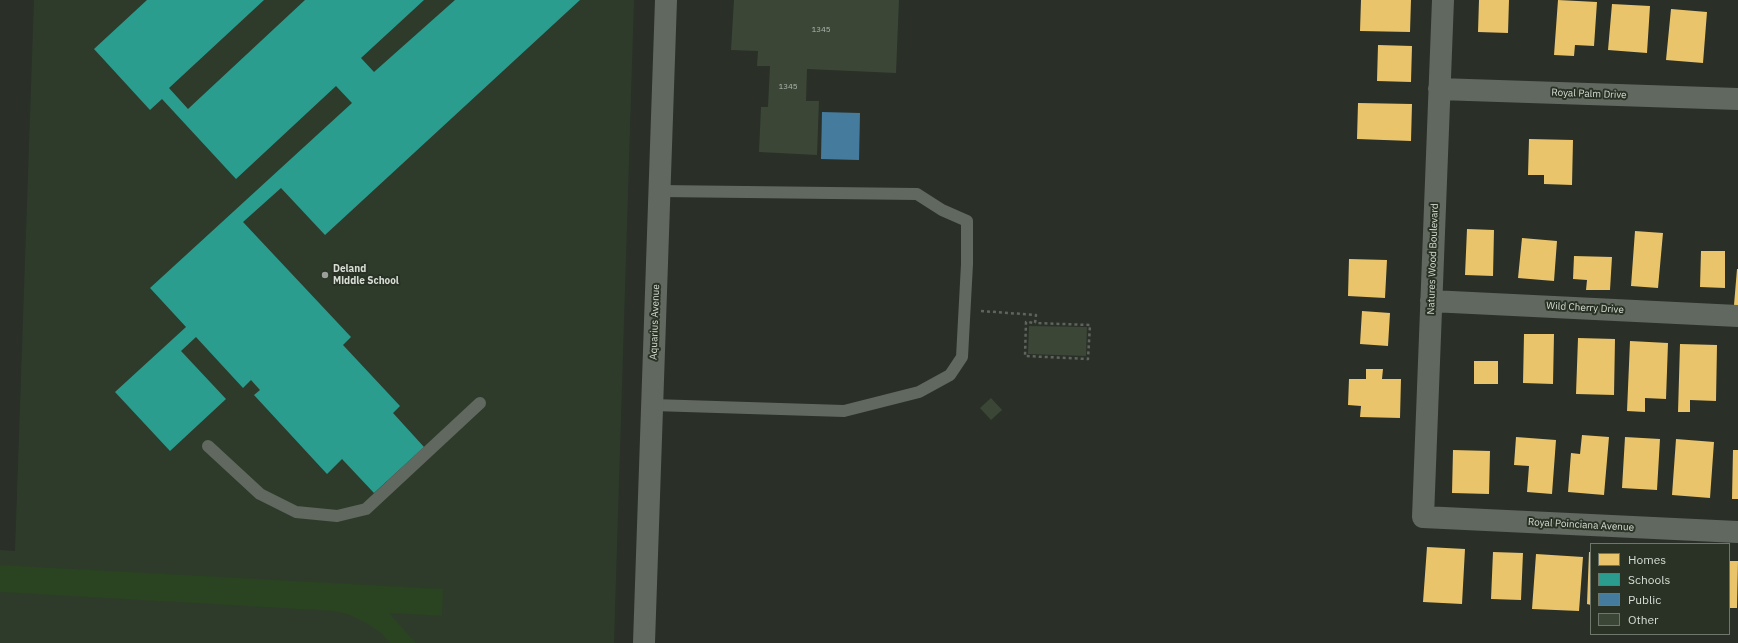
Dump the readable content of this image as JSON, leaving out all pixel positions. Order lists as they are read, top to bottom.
{
  "streets": {
    "street": [
      "Royal Palm Drive",
      "Natures Wood Boulevard",
      "Wild Cherry Drive",
      "Aquarius Avenue",
      "Royal Poinciana Avenue"
    ]
  },
  "crossings": [
    ["Royal Palm Drive", "Natures Wood Boulevard"],
    ["Natures Wood Boulevard", "Wild Cherry Drive"],
    ["Natures Wood Boulevard", "Royal Poinciana Avenue"]
  ],
  "places": ["Deland Middle School"],
  "house_numbers": ["1345", "1345"],
  "legend": [
    "Homes",
    "Schools",
    "Public",
    "Other"
  ]
}
